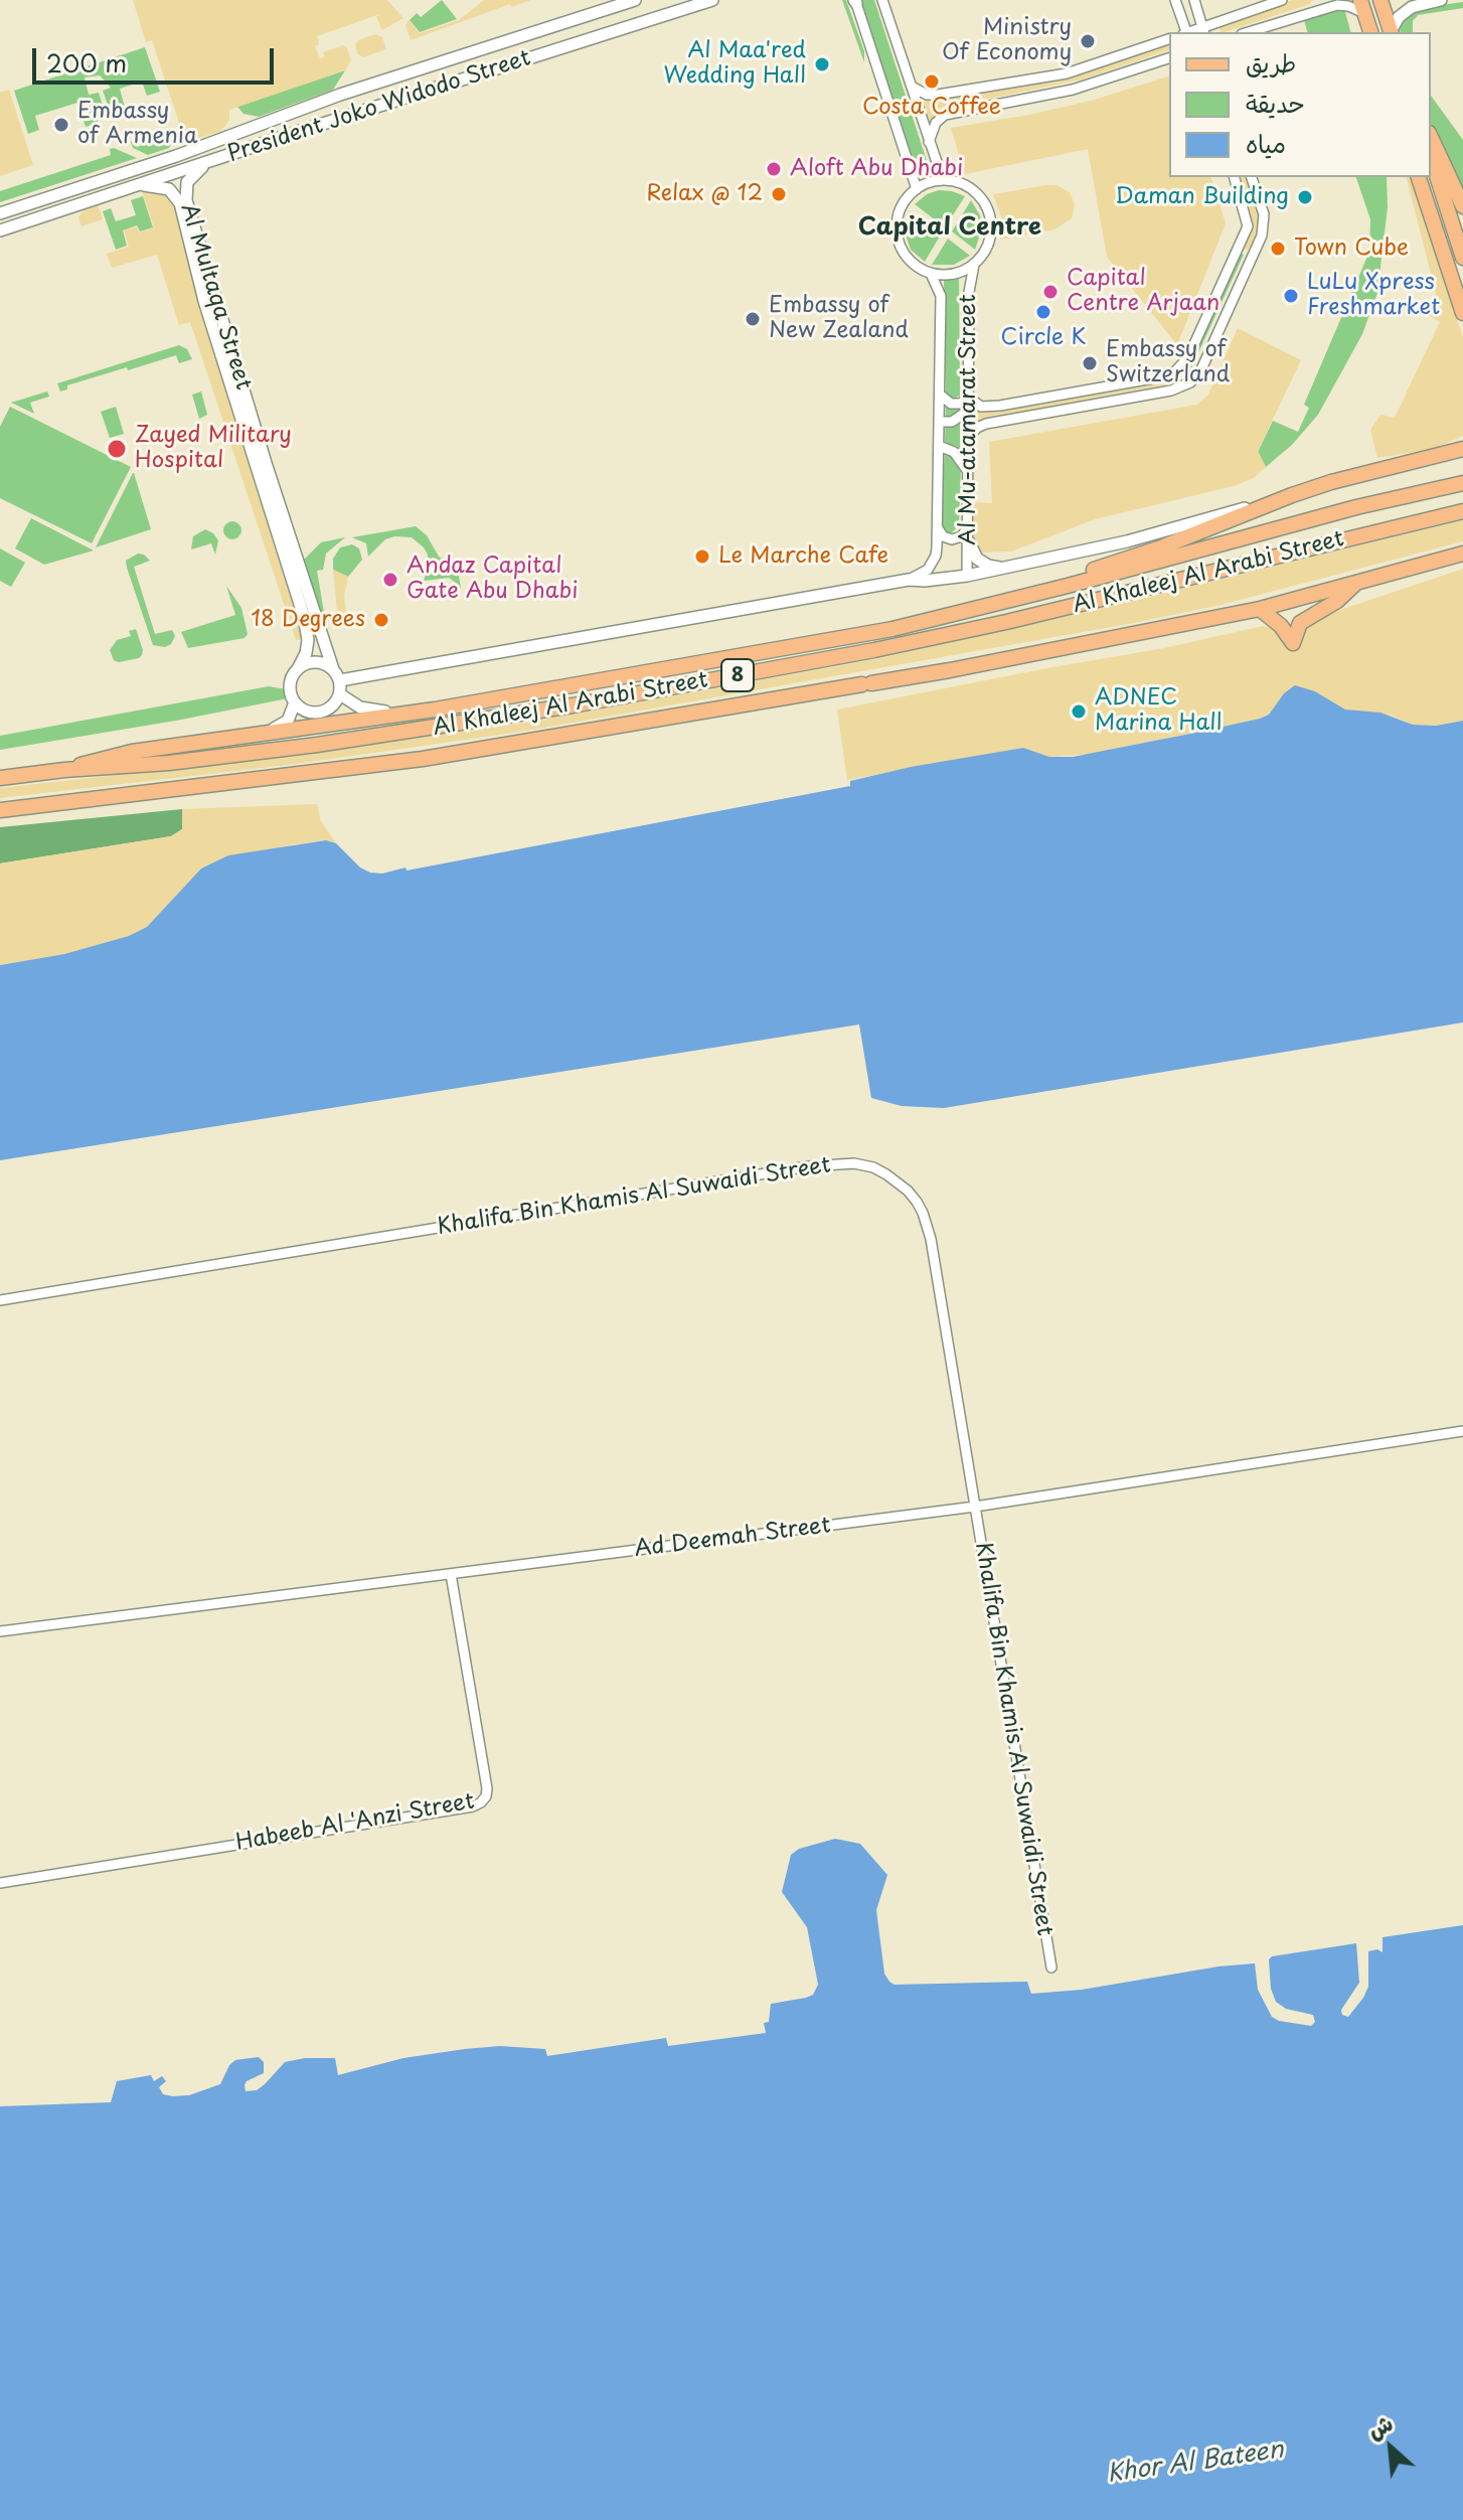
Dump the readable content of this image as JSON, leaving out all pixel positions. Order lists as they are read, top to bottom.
{
  "streets": {
    "main road": ["Al Khaleej Al Arabi Street", "8"],
    "street": [
      "President Joko Widodo Street",
      "Al Multaqa Street",
      "Al Mu-atamarat Street",
      "Khalifa Bin Khamis Al Suwaidi Street",
      "Ad Deemah Street",
      "Habeeb Al 'Anzi Street"
    ]
  },
  "crossings": [
    ["President Joko Widodo Street", "Al Multaqa Street"],
    ["Khalifa Bin Khamis Al Suwaidi Street", "Ad Deemah Street"],
    ["Ad Deemah Street", "Habeeb Al 'Anzi Street"]
  ],
  "districts": ["Capital Centre"],
  "water": ["Khor Al Bateen"],
  "places": [
    "Ministry Of Economy",
    "Al Maa'red Wedding Hall",
    "Costa Coffee",
    "Embassy of Armenia",
    "Aloft Abu Dhabi",
    "Relax @ 12",
    "Daman Building",
    "Town Cube",
    "Capital Centre Arjaan",
    "LuLu Xpress Freshmarket",
    "Circle K",
    "Embassy of New Zealand",
    "Embassy of Switzerland",
    "Zayed Military Hospital",
    "Le Marche Cafe",
    "Andaz Capital Gate Abu Dhabi",
    "18 Degrees",
    "ADNEC Marina Hall"
  ],
  "legend": ["طريق", "حديقة", "مياه"],
  "scale_bar": "200 m",
  "north": "top left"
}
